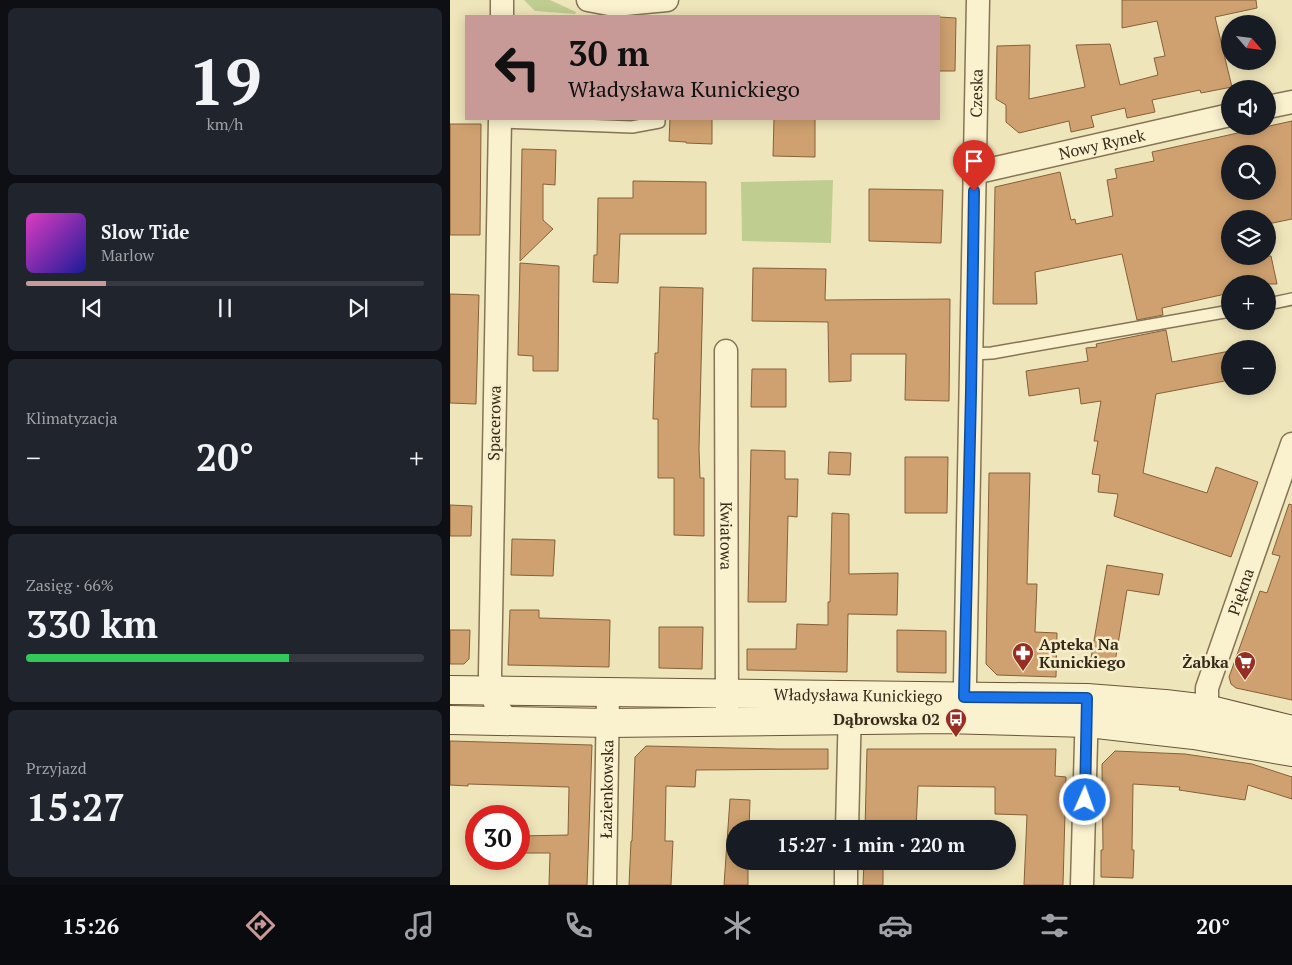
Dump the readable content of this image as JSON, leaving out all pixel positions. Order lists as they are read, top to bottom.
{
  "streets": {
    "main road": ["Władysława Kunickiego"],
    "street": [
      "Czeska",
      "Nowy Rynek",
      "Spacerowa",
      "Kwiatowa",
      "Piękna",
      "Łazienkowska"
    ]
  },
  "crossings": [
    ["Czeska", "Nowy Rynek"],
    ["Czeska", "Władysława Kunickiego"],
    ["Spacerowa", "Władysława Kunickiego"],
    ["Kwiatowa", "Władysława Kunickiego"],
    ["Piękna", "Władysława Kunickiego"],
    ["Władysława Kunickiego", "Łazienkowska"]
  ],
  "places": {
    "pharmacy": ["Apteka Na Kunickiego"],
    "supermarket": ["Żabka"],
    "bus stop": ["Dąbrowska 02"]
  },
  "north": "bottom right",
  "page": {
    "tile": [
      ["19", "km/h"],
      "Klimatyzacja",
      ["Zasięg · 66%", "330 km"],
      ["Przyjazd", "15:27"]
    ],
    "map_buttons": ["+", "−"],
    "turn": ["30 m", "Władysława Kunickiego"],
    "song": ["Slow Tide", "Marlow"],
    "heat": ["−", "20°", "+"],
    "limit": "30",
    "trip": "15:27 · 1 min · 220 m",
    "tabs": ["15:26", "20°"]
  }
}
